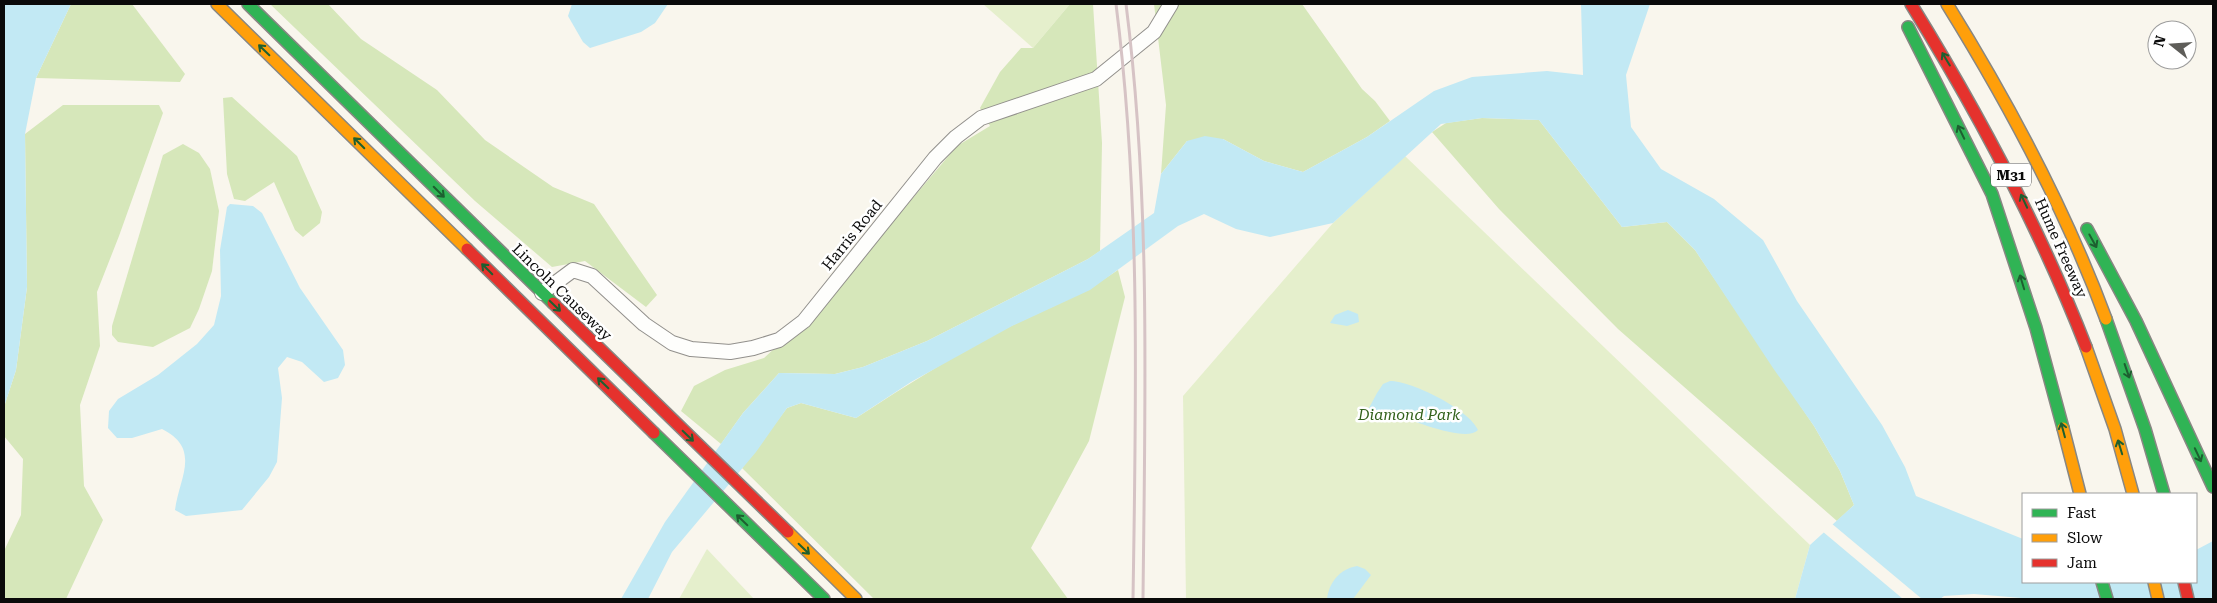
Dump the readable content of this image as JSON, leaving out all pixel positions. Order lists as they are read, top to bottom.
{
  "streets": {
    "main road": ["M31", "Hume Freeway", "Lincoln Causeway"],
    "street": ["Harris Road"]
  },
  "crossings": [
    ["Harris Road", "Lincoln Causeway"]
  ],
  "parks": ["Diamond Park"],
  "legend": ["Fast", "Slow", "Jam"],
  "north": "left"
}
